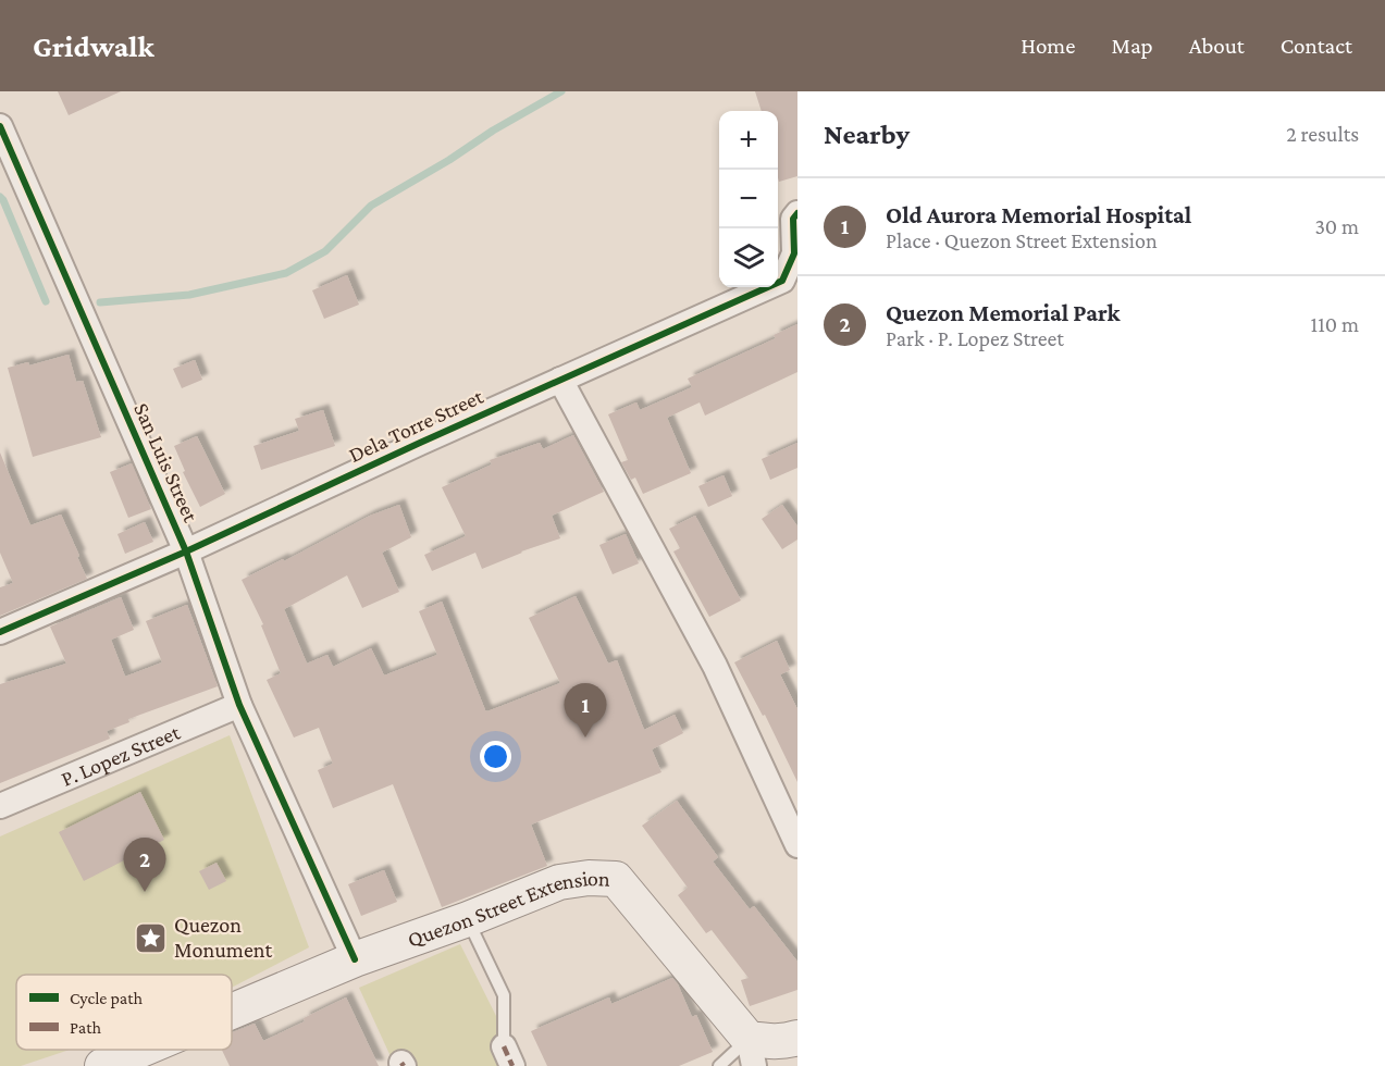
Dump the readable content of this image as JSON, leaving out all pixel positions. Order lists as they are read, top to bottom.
{
  "streets": {
    "street": [
      "Dela Torre Street",
      "San Luis Street",
      "P. Lopez Street",
      "Quezon Street Extension"
    ]
  },
  "crossings": [
    ["Dela Torre Street", "San Luis Street"],
    ["San Luis Street", "P. Lopez Street"],
    ["San Luis Street", "Quezon Street Extension"]
  ],
  "places": {
    "place": ["Quezon Monument"]
  },
  "legend": ["Cycle path", "Path"],
  "page": {
    "header": "Gridwalk",
    "nav": [
      "Home",
      "Map",
      "About",
      "Contact"
    ],
    "heading": ["Nearby", "2 results"],
    "map_buttons": ["+", "−"],
    "list": [
      {
        "mark": "1",
        "name": "Old Aurora Memorial Hospital",
        "note": "Place · Quezon Street Extension",
        "value": "30 m"
      },
      {
        "mark": "2",
        "name": "Quezon Memorial Park",
        "note": "Park · P. Lopez Street",
        "value": "110 m"
      }
    ],
    "pins": ["1", "2"]
  }
}
